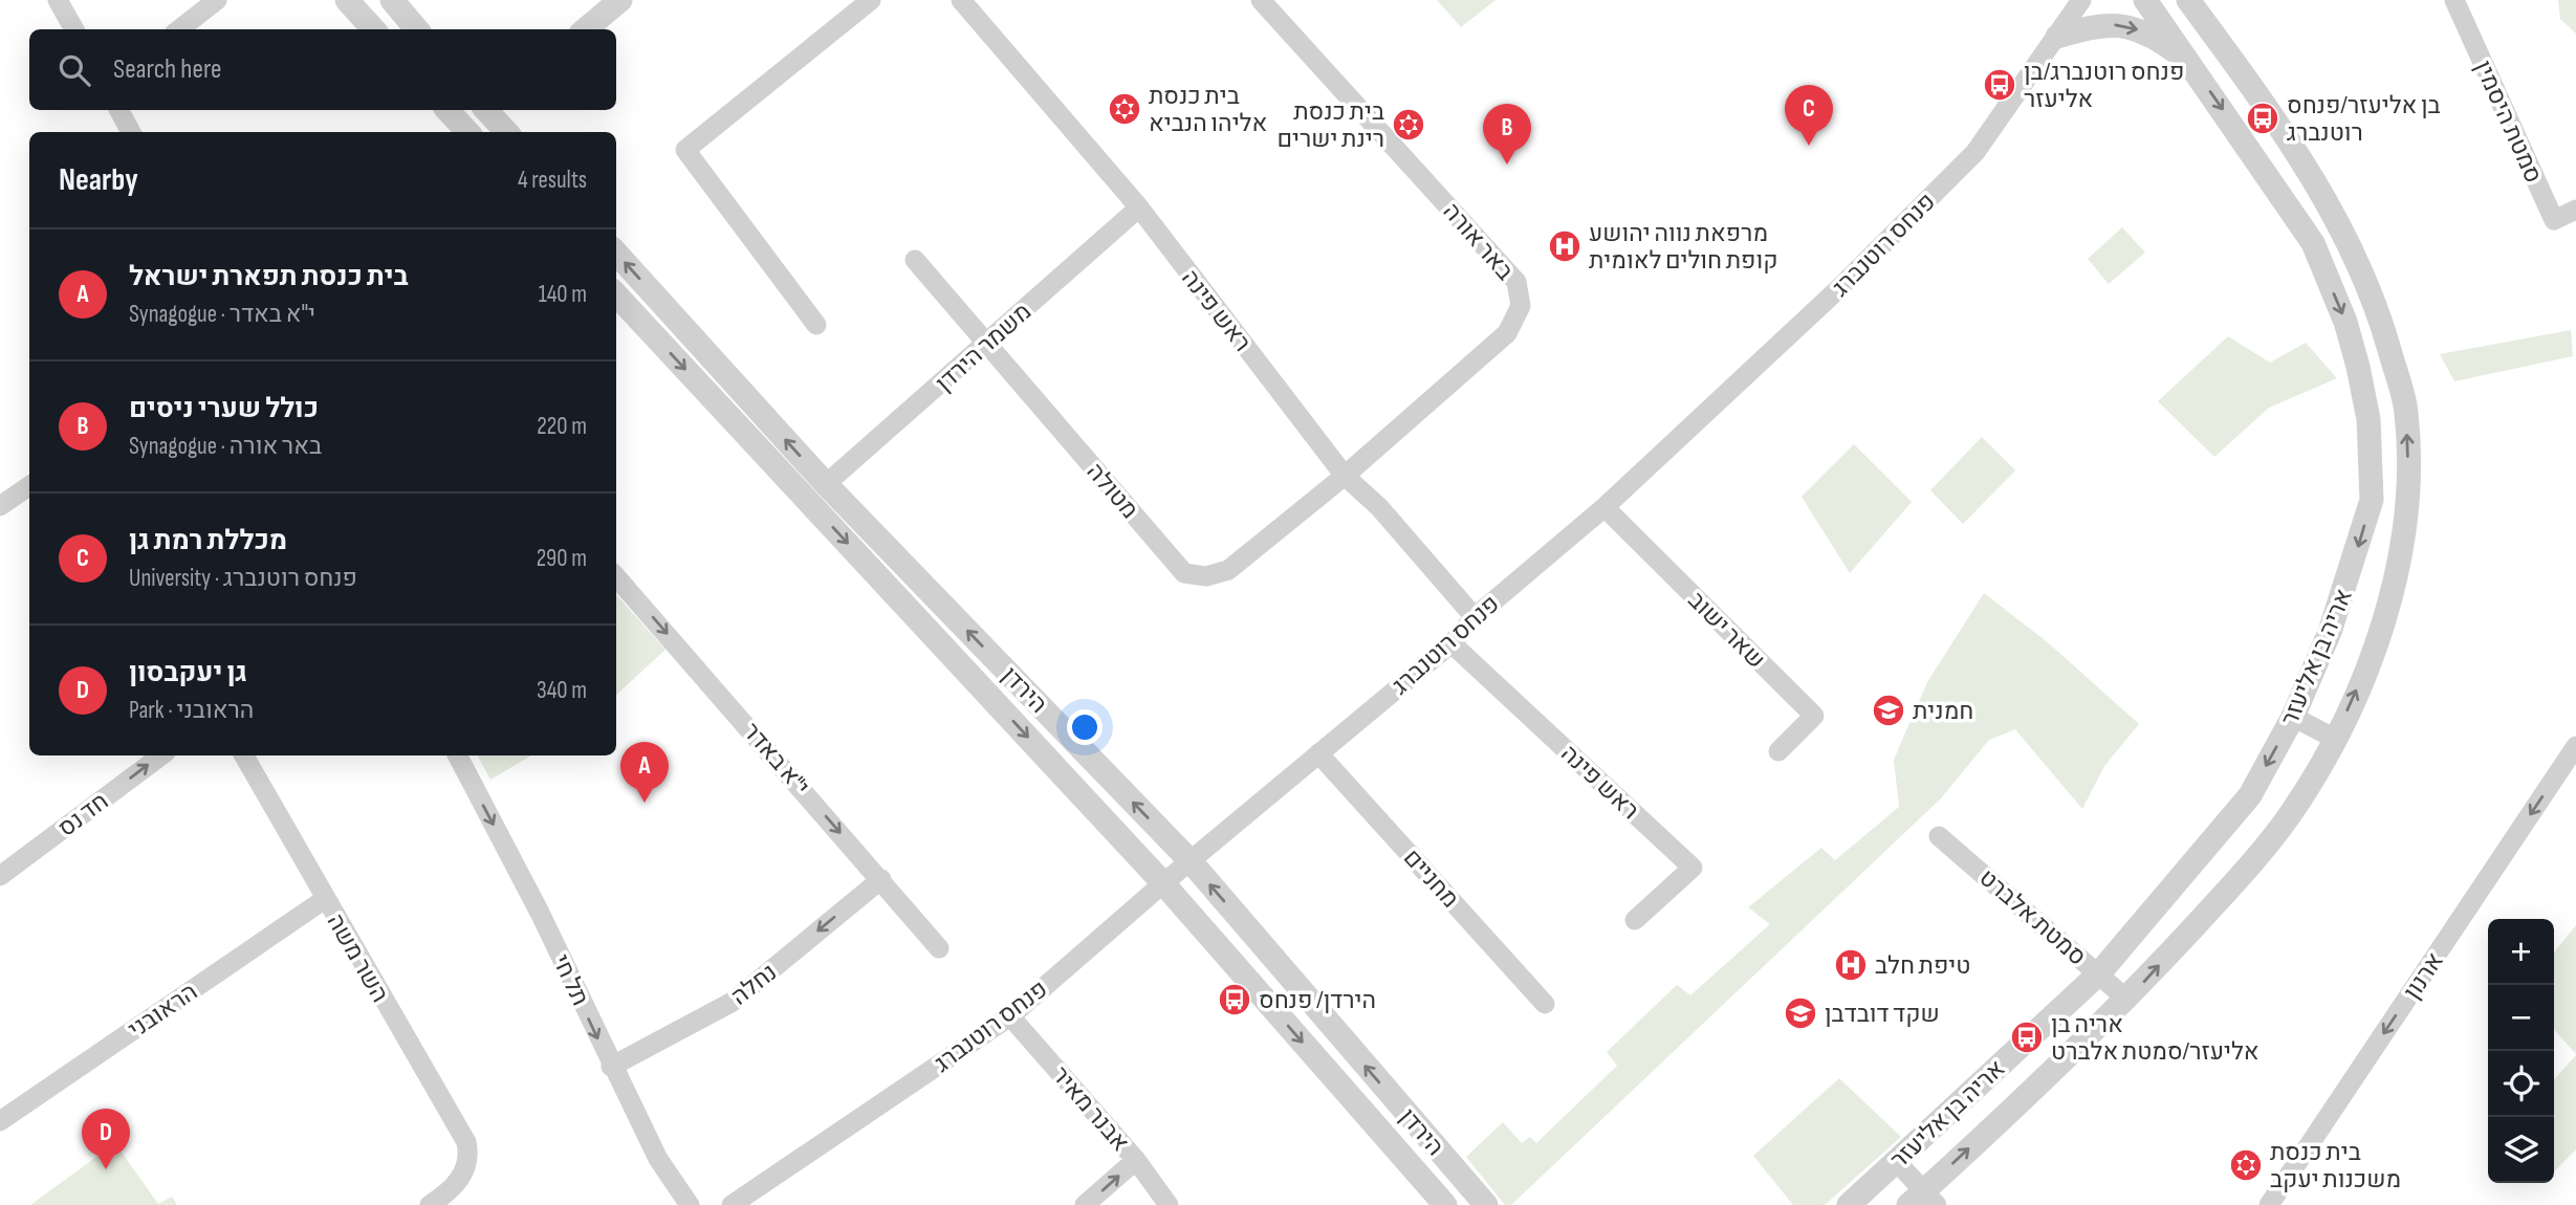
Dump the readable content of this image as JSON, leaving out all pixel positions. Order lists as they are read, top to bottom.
{
  "streets": {
    "street": [
      "סמטת היסמין",
      "באר אורה",
      "פנחס רוטנברג",
      "ראש פינה",
      "משמר הירדן",
      "מטולה",
      "שאר ישוב",
      "אריה בן אליעזר",
      "הירדן",
      "י\"א באדר",
      "חד נס",
      "מחניים",
      "סמטת אלברט",
      "השר משה",
      "ארנון",
      "תל חי",
      "נחלה",
      "הראובני",
      "אבנר מאיר"
    ]
  },
  "crossings": [
    ["באר אורה", "ראש פינה"],
    ["באר אורה", "מטולה"],
    ["פנחס רוטנברג", "ראש פינה"],
    ["פנחס רוטנברג", "שאר ישוב"],
    ["פנחס רוטנברג", "הירדן"],
    ["פנחס רוטנברג", "מחניים"],
    ["פנחס רוטנברג", "אבנר מאיר"],
    ["ראש פינה", "משמר הירדן"],
    ["ראש פינה", "מטולה"],
    ["משמר הירדן", "מטולה"],
    ["משמר הירדן", "הירדן"],
    ["אריה בן אליעזר", "סמטת אלברט"],
    ["י\"א באדר", "נחלה"],
    ["השר משה", "הראובני"],
    ["תל חי", "נחלה"]
  ],
  "one_way": [
    "י\"א באדר",
    "חד נס",
    "ארנון",
    "תל חי",
    "נחלה"
  ],
  "places": {
    "bus stop": [
      "פנחס רוטנברג/בן אליעזר",
      "בן אליעזר/פנחס רוטנברג",
      "הירדן/ פנחס",
      "אריה בן אליעזר/סמטת אלברט"
    ],
    "synagogue": ["בית כנסת אליהו הנביא", "בית כנסת רינת ישרים", "בית כנסת משכנות יעקב"],
    "hospital": ["מרפאת נווה יהושע קופת חולים לאומית", "טיפת חלב"],
    "school or university": ["חמנית", "שקד דובדבן"]
  },
  "page": {
    "search": "Search here",
    "pins": [
      "C",
      "B",
      "A",
      "D"
    ],
    "heading": ["Nearby", "4 results"],
    "list": [
      {
        "mark": "A",
        "name": "בית כנסת תפארת ישראל",
        "note": "Synagogue · י\"א באדר",
        "value": "140 m"
      },
      {
        "mark": "B",
        "name": "כולל שערי ניסים",
        "note": "Synagogue · באר אורה",
        "value": "220 m"
      },
      {
        "mark": "C",
        "name": "מכללת רמת גן",
        "note": "University · פנחס רוטנברג",
        "value": "290 m"
      },
      {
        "mark": "D",
        "name": "גן יעקבסון",
        "note": "Park · הראובני",
        "value": "340 m"
      }
    ],
    "map_buttons": ["+", "−"]
  }
}
